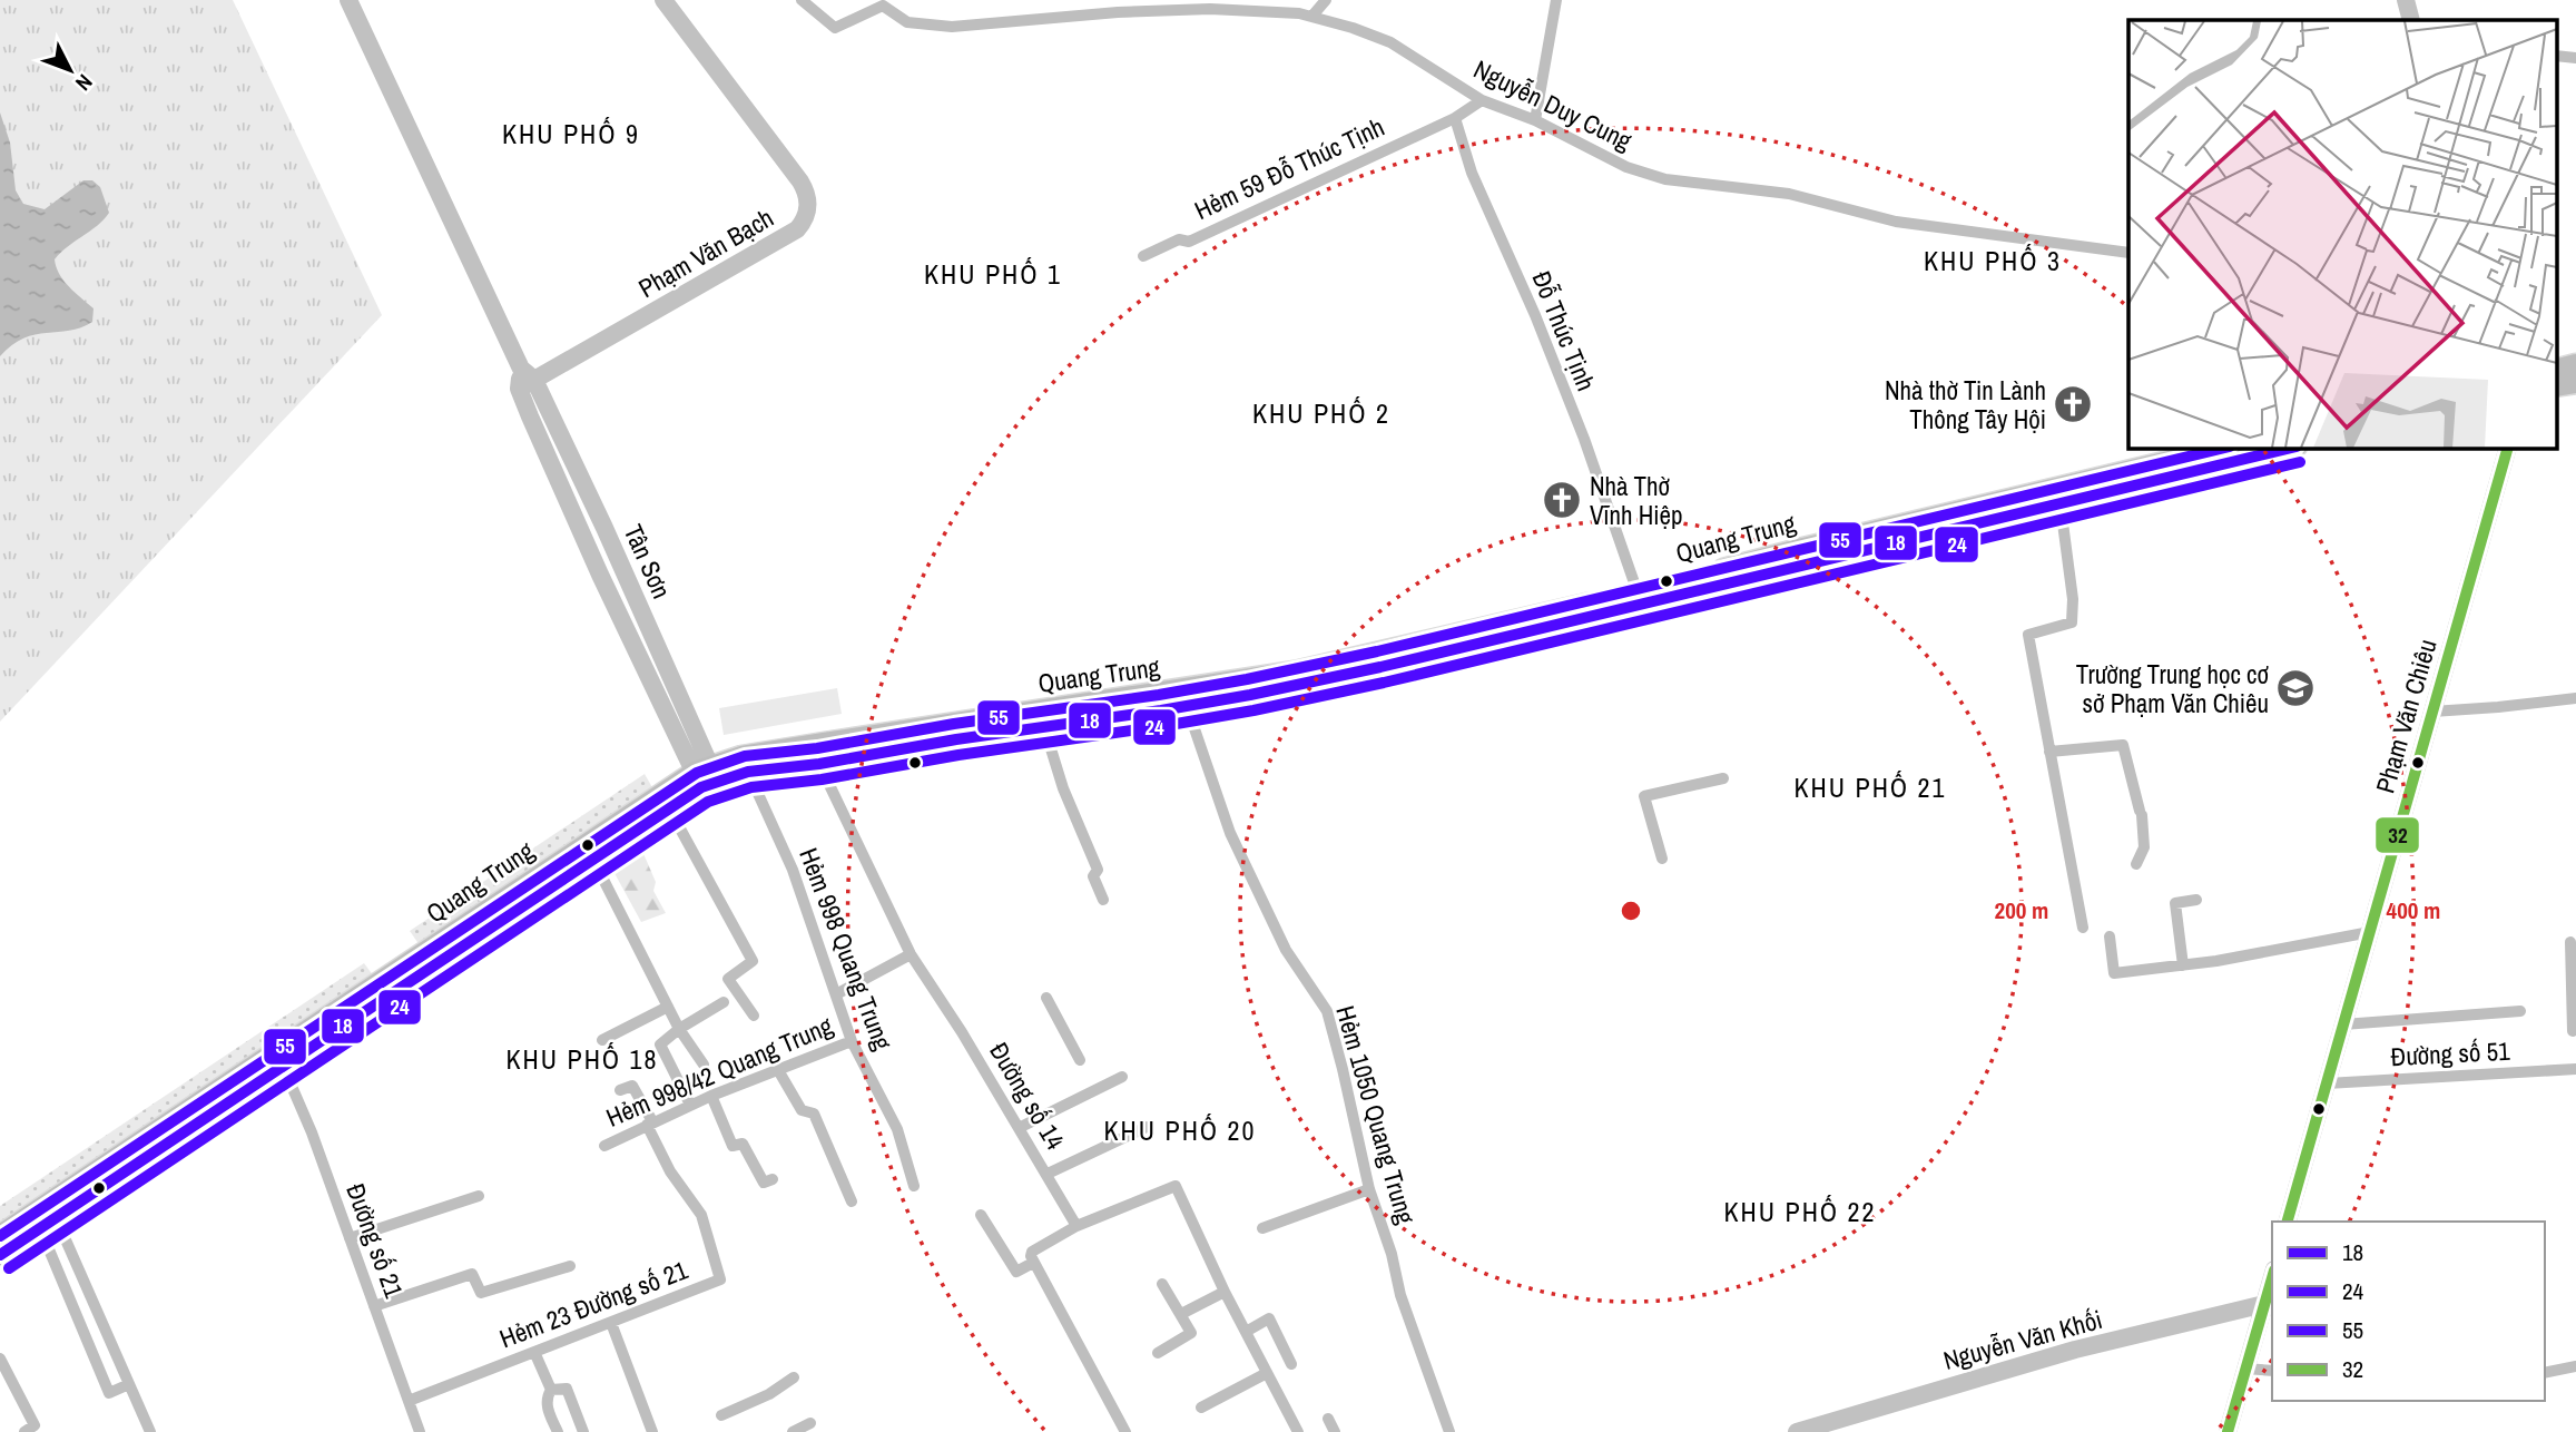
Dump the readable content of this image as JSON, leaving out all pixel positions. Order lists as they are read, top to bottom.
{
  "streets": {
    "main road": ["Quang Trung"],
    "street": [
      "Nguyễn Duy Cung",
      "Hẻm 59 Đỗ Thúc Tịnh",
      "Phạm Văn Bạch",
      "Đỗ Thúc Tịnh",
      "Tân Sơn",
      "Phạm Văn Chiêu",
      "Hẻm 998 Quang Trung",
      "Đường số 51",
      "Hẻm 998/42 Quang Trung",
      "Đường số 14",
      "Hẻm 1050 Quang Trung",
      "Đường số 21",
      "Hẻm 23 Đường số 21",
      "Nguyễn Văn Khối"
    ]
  },
  "crossings": [
    ["Hẻm 59 Đỗ Thúc Tịnh", "Đỗ Thúc Tịnh"],
    ["Phạm Văn Bạch", "Tân Sơn"],
    ["Đỗ Thúc Tịnh", "Quang Trung"],
    ["Quang Trung", "Tân Sơn"],
    ["Quang Trung", "Hẻm 998 Quang Trung"],
    ["Quang Trung", "Đường số 14"],
    ["Quang Trung", "Hẻm 1050 Quang Trung"],
    ["Quang Trung", "Đường số 21"],
    ["Phạm Văn Chiêu", "Đường số 51"],
    ["Hẻm 998 Quang Trung", "Hẻm 998/42 Quang Trung"],
    ["Hẻm 998/42 Quang Trung", "Hẻm 23 Đường số 21"],
    ["Đường số 21", "Hẻm 23 Đường số 21"]
  ],
  "districts": [
    "KHU PHỐ 9",
    "KHU PHỐ 3",
    "KHU PHỐ 1",
    "KHU PHỐ 2",
    "KHU PHỐ 21",
    "KHU PHỐ 18",
    "KHU PHỐ 20",
    "KHU PHỐ 22"
  ],
  "places": {
    "church": ["Nhà thờ Tin Lành Thông Tây Hội", "Nhà Thờ Vĩnh Hiệp"],
    "school or university": ["Trường Trung học cơ sở Phạm Văn Chiêu"]
  },
  "lines": [
    "transit line 18",
    "transit line 55",
    "transit line 32",
    "transit line 24"
  ],
  "legend": [
    "18",
    "24",
    "55",
    "32"
  ],
  "north": "bottom right",
  "rings": ["200 m", "400 m"]
}
